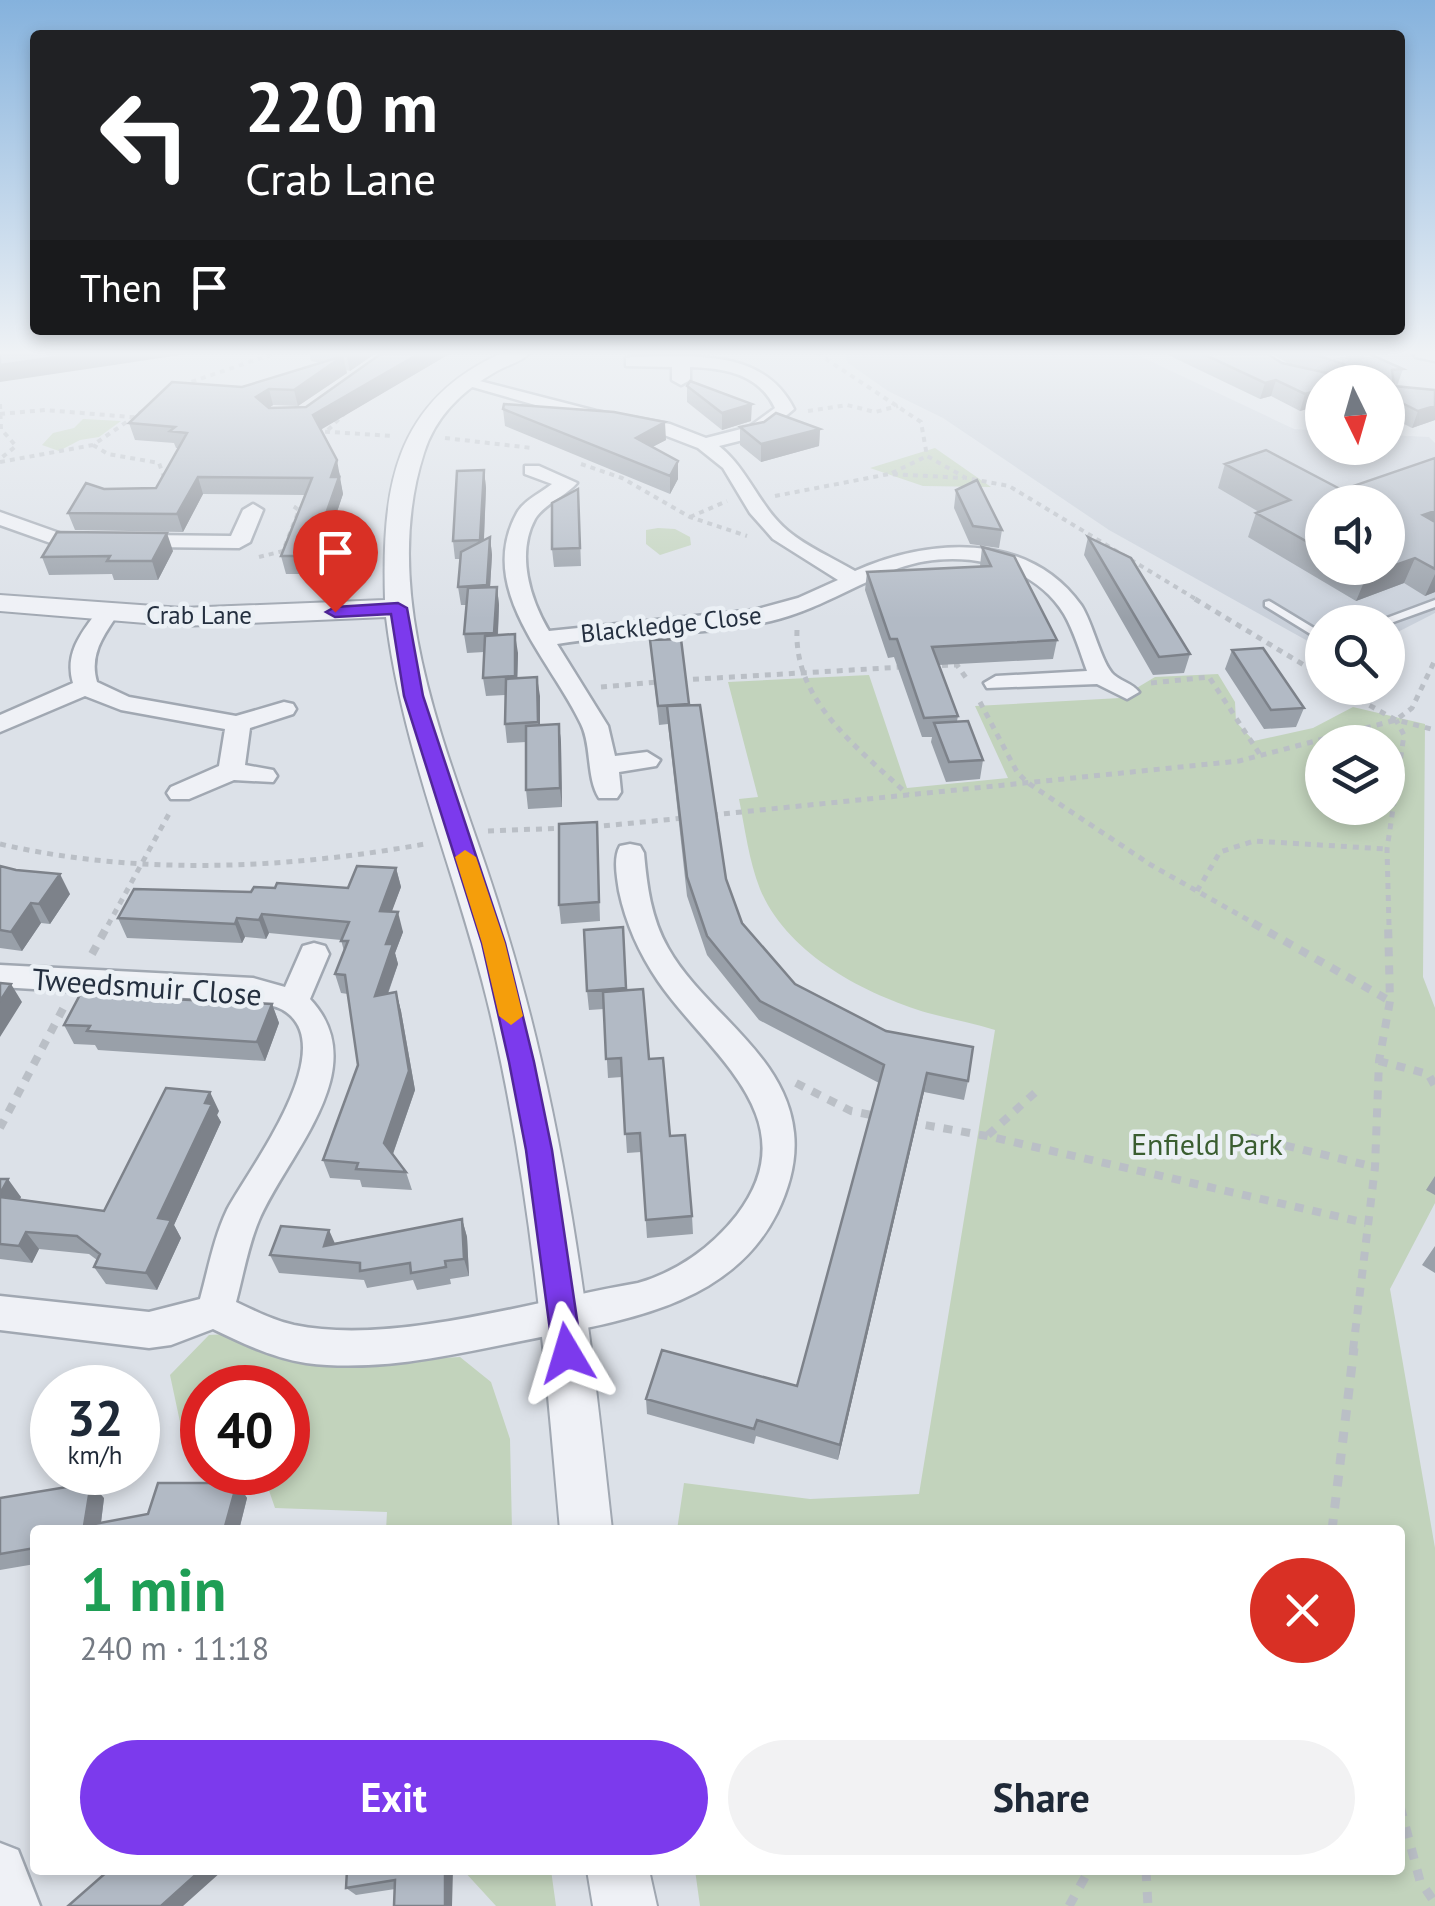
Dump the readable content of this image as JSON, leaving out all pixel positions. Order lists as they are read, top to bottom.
{
  "streets": {
    "street": ["Crab Lane", "Blackledge Close", "Tweedsmuir Close"]
  },
  "parks": ["Enfield Park"],
  "north": "bottom",
  "page": {
    "turn": ["220 m", "Crab Lane"],
    "then": "Then",
    "speed": "32 km/h",
    "limit": "40",
    "heading": ["1 min", "240 m · 11:18"],
    "buttons": ["Exit", "Share"]
  }
}
